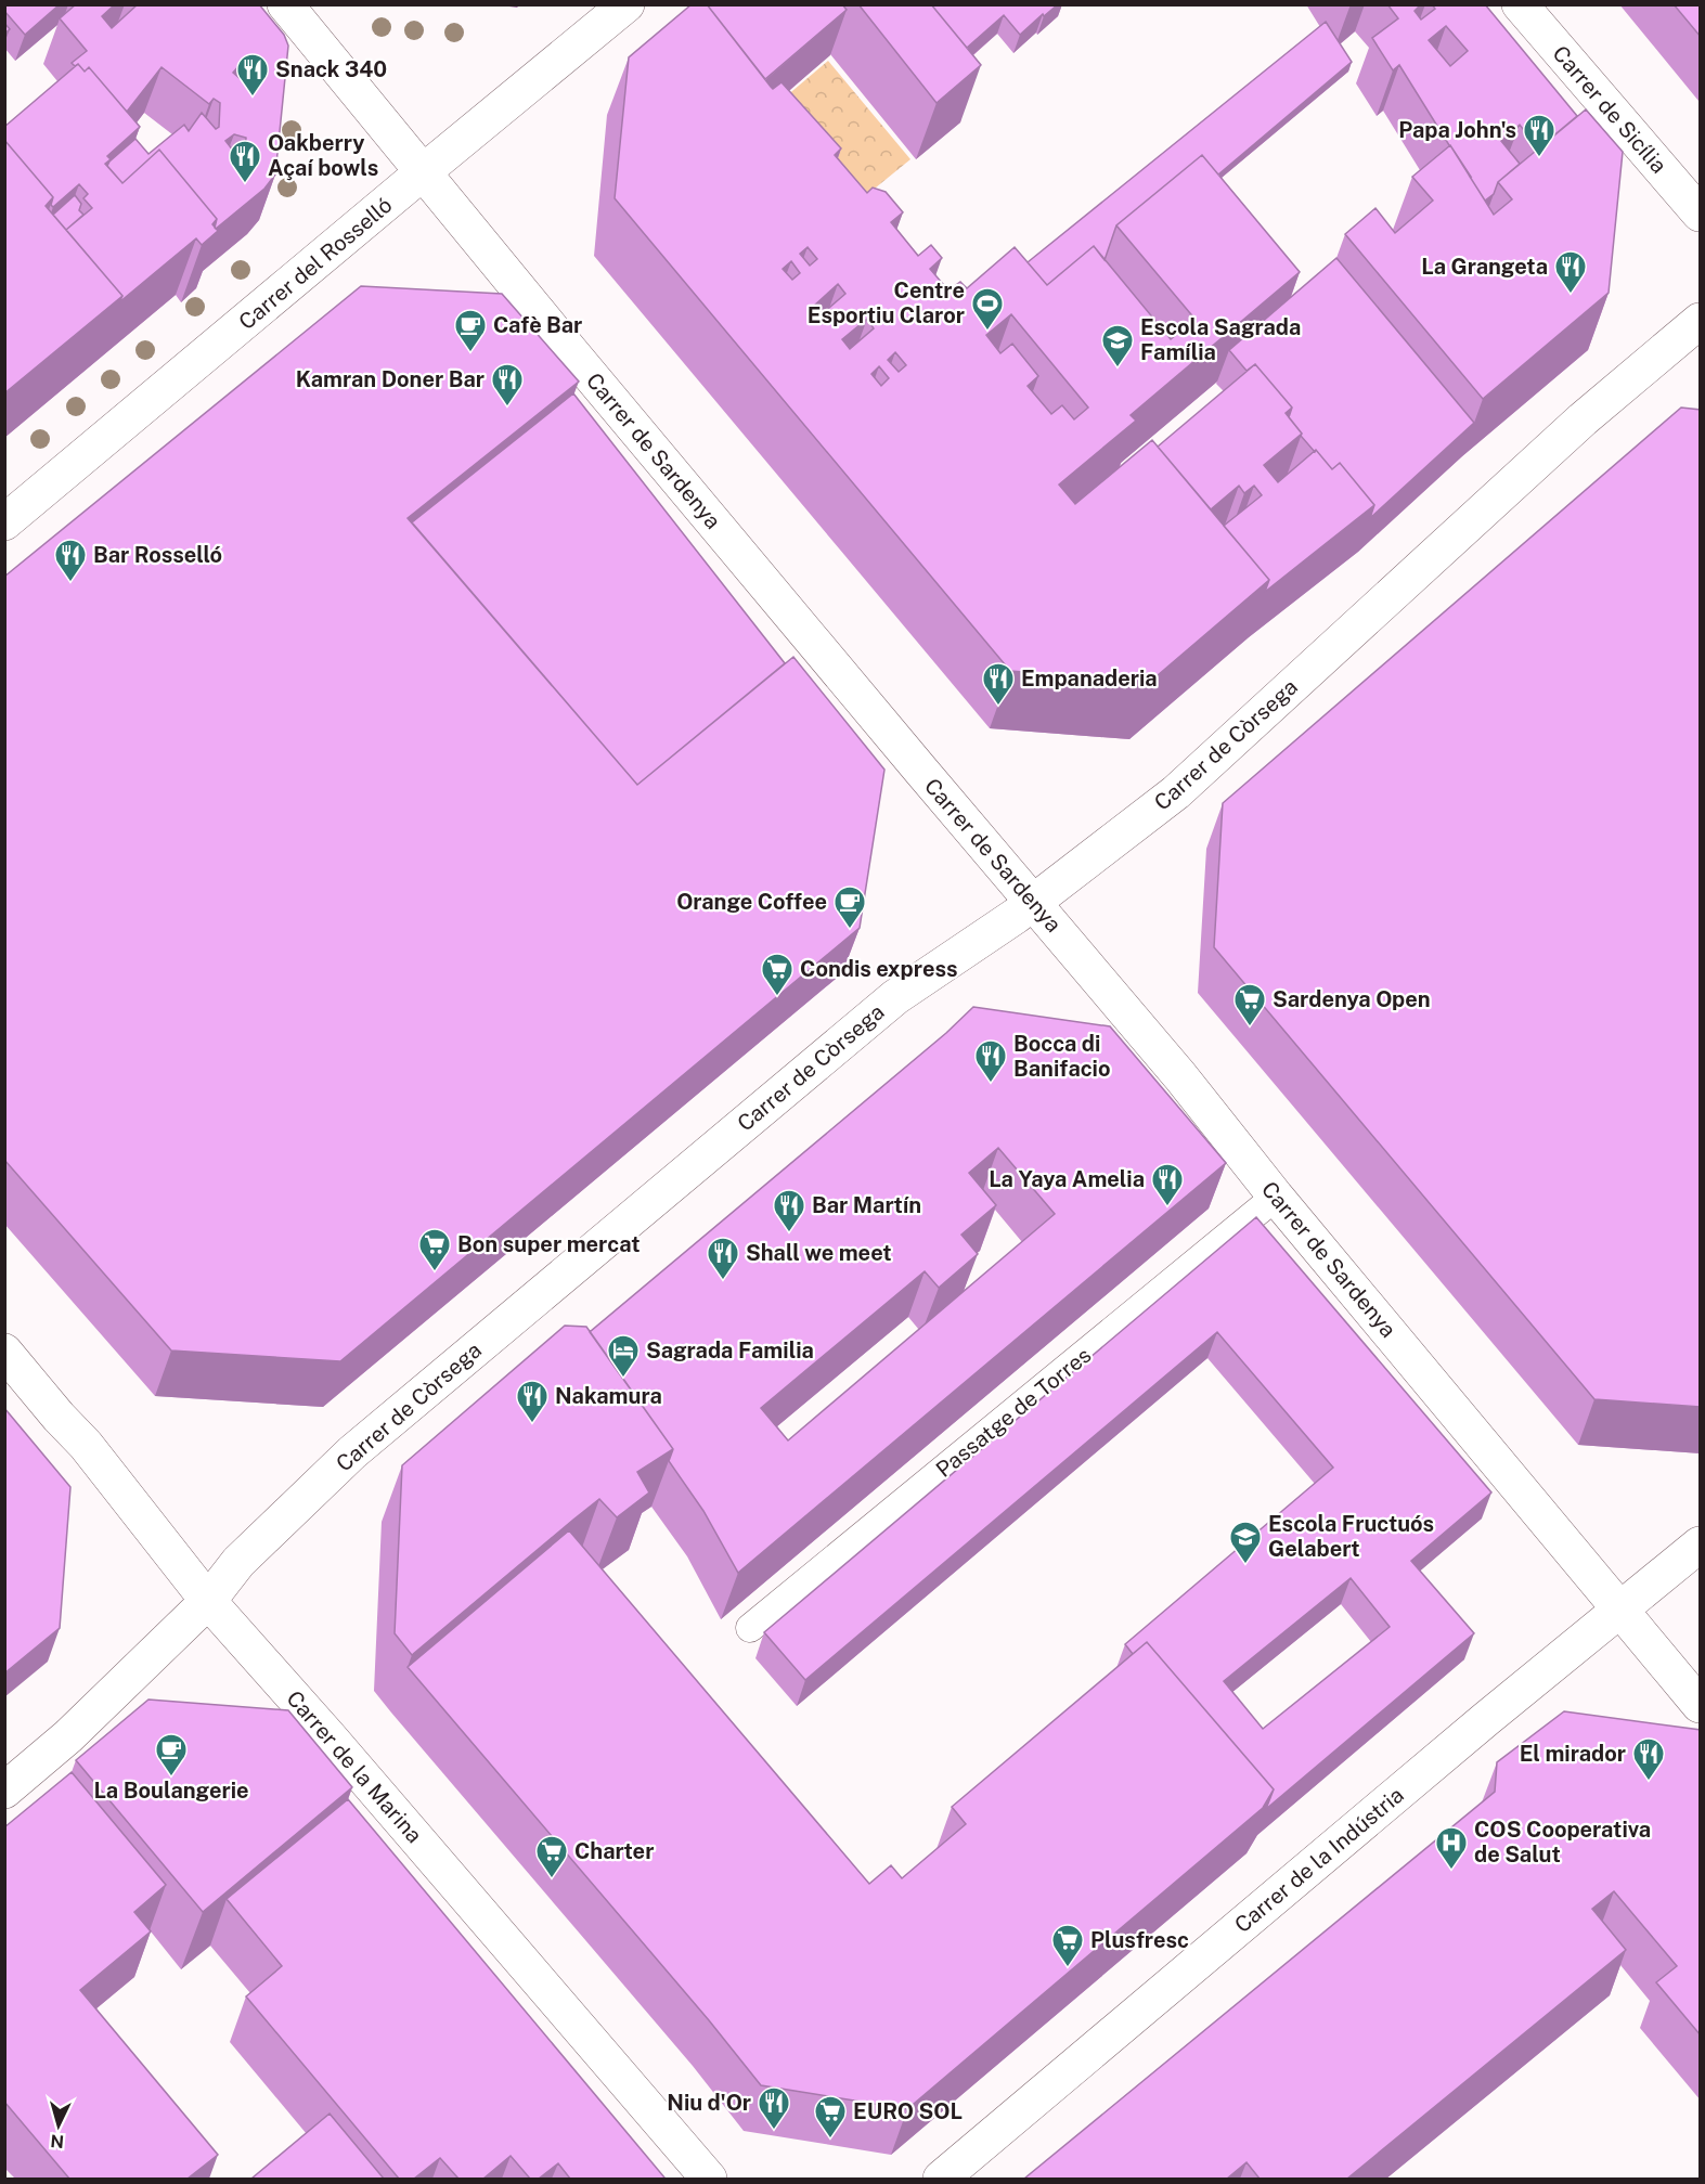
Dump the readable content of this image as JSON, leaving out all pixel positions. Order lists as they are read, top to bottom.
{
  "streets": {
    "street": [
      "Carrer de Sicília",
      "Carrer del Rosselló",
      "Carrer de Sardenya",
      "Carrer de Còrsega",
      "Carrer de la Marina",
      "Carrer de la Indústria"
    ],
    "lane": ["Passatge de Torres"]
  },
  "crossings": [
    ["Carrer del Rosselló", "Carrer de Sardenya"],
    ["Carrer de Sardenya", "Carrer de Còrsega"],
    ["Carrer de Sardenya", "Passatge de Torres"],
    ["Carrer de Sardenya", "Carrer de la Indústria"],
    ["Carrer de Còrsega", "Carrer de la Marina"]
  ],
  "places": {
    "restaurant": [
      "Snack 340",
      "Papa John's",
      "Oakberry Açaí bowls",
      "La Grangeta",
      "Kamran Doner Bar",
      "Bar Rosselló",
      "Empanaderia",
      "Bocca di Banifacio",
      "La Yaya Amelia",
      "Bar Martín",
      "Shall we meet",
      "Nakamura",
      "El mirador",
      "Niu d'Or"
    ],
    "sports": ["Centre Esportiu Claror"],
    "cafe": ["Cafè Bar", "Orange Coffee", "La Boulangerie"],
    "school or university": ["Escola Sagrada Família", "Escola Fructuós Gelabert"],
    "supermarket": [
      "Condis express",
      "Sardenya Open",
      "Bon super mercat",
      "Charter",
      "Plusfresc",
      "EURO SOL"
    ],
    "hotel": ["Sagrada Familia"],
    "hospital": ["COS Cooperativa de Salut"]
  },
  "north": "bottom"
}
